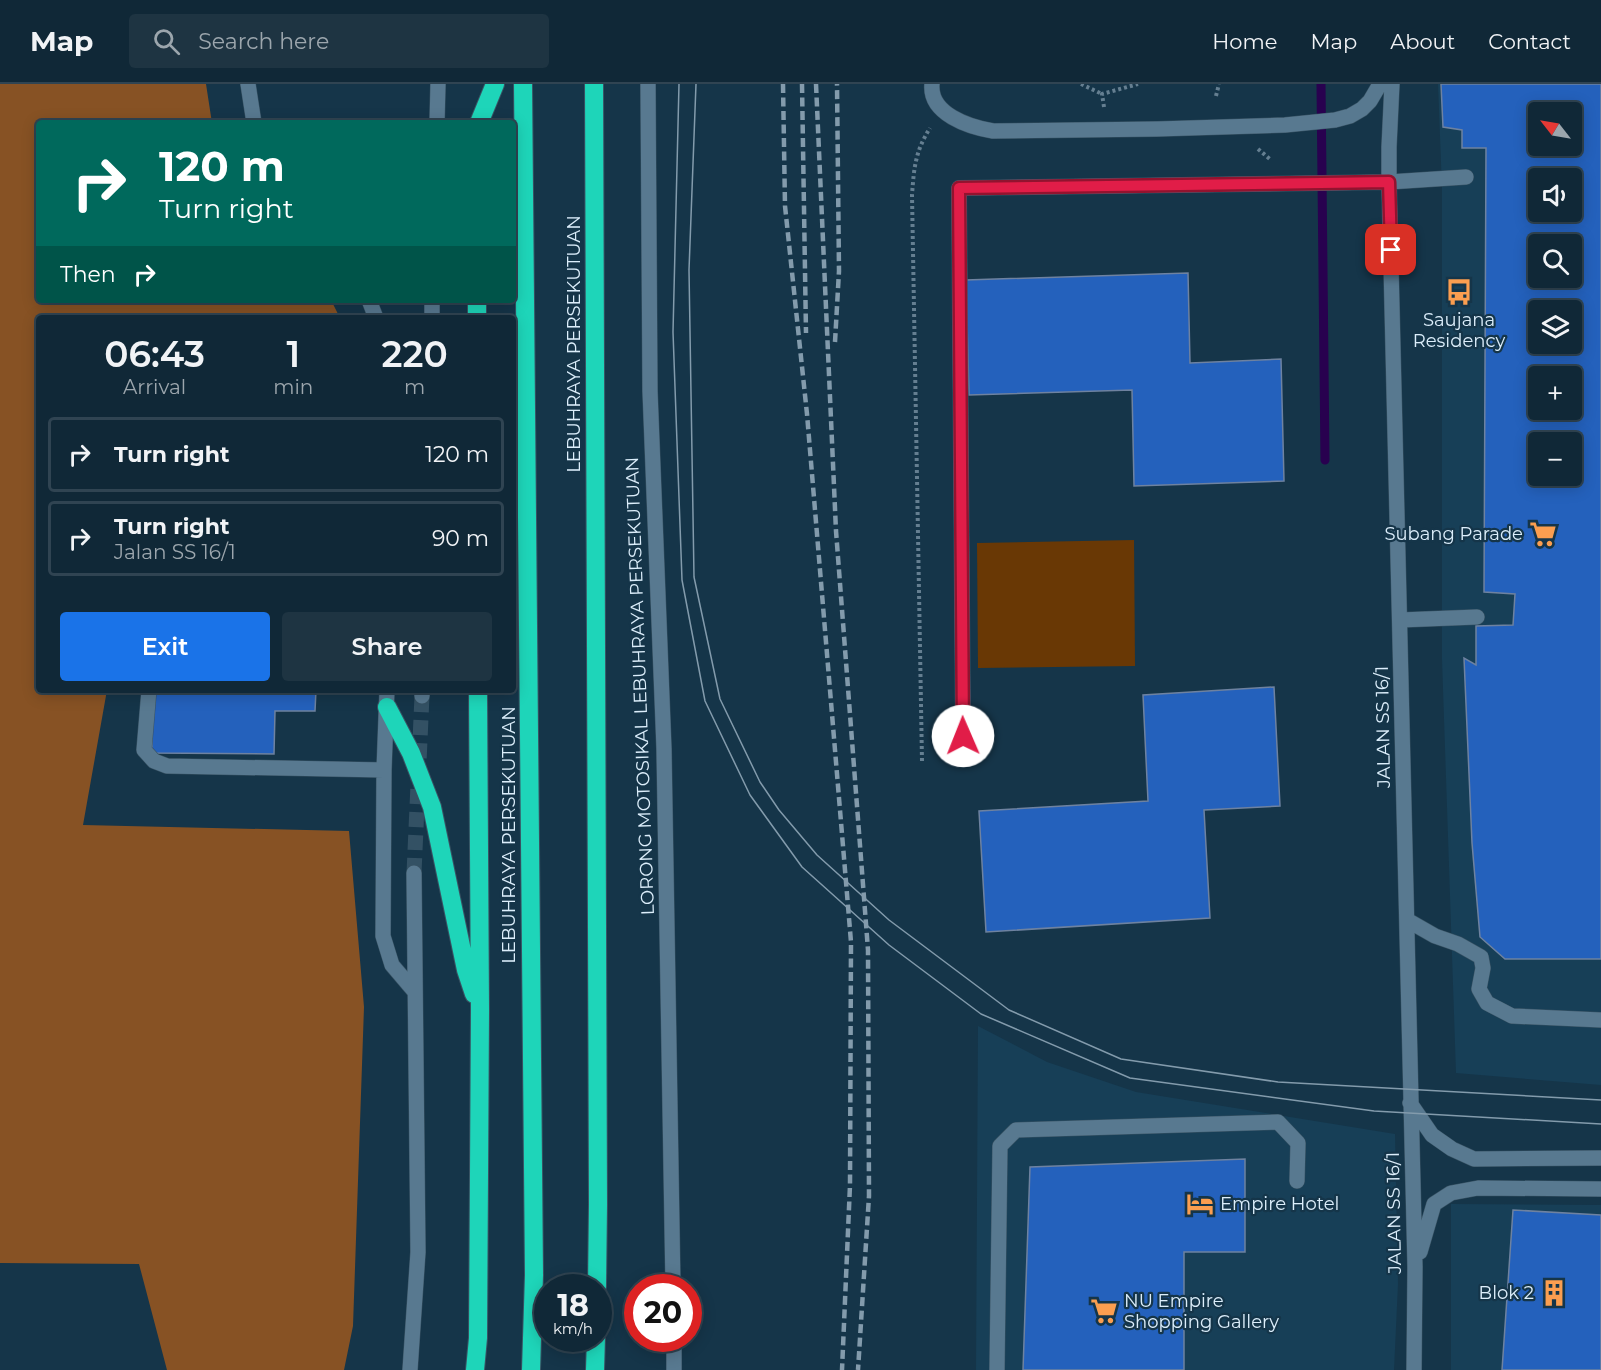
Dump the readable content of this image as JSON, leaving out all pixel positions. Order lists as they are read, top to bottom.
{
  "streets": {
    "highway": ["LEBUHRAYA PERSEKUTUAN"],
    "street": ["LORONG MOTOSIKAL LEBUHRAYA PERSEKUTUAN", "JALAN SS 16/1"]
  },
  "places": {
    "bus stop": ["Saujana Residency"],
    "supermarket": ["Subang Parade", "NU Empire Shopping Gallery"],
    "hotel": ["Empire Hotel"],
    "building": ["Blok 2"]
  },
  "north": "top left",
  "page": {
    "header": "Map",
    "search": "Search here",
    "nav": [
      "Home",
      "Map",
      "About",
      "Contact"
    ],
    "map_buttons": ["+", "−"],
    "turn": ["120 m", "Turn right"],
    "then": "Then",
    "eta": [
      "06:43",
      "Arrival",
      "1",
      "min",
      "220",
      "m"
    ],
    "list": [
      {
        "name": "Turn right",
        "value": "120 m"
      },
      {
        "name": "Turn right",
        "note": "Jalan SS 16/1",
        "value": "90 m"
      }
    ],
    "buttons": ["Exit", "Share"],
    "speed": "18 km/h",
    "limit": "20"
  }
}
